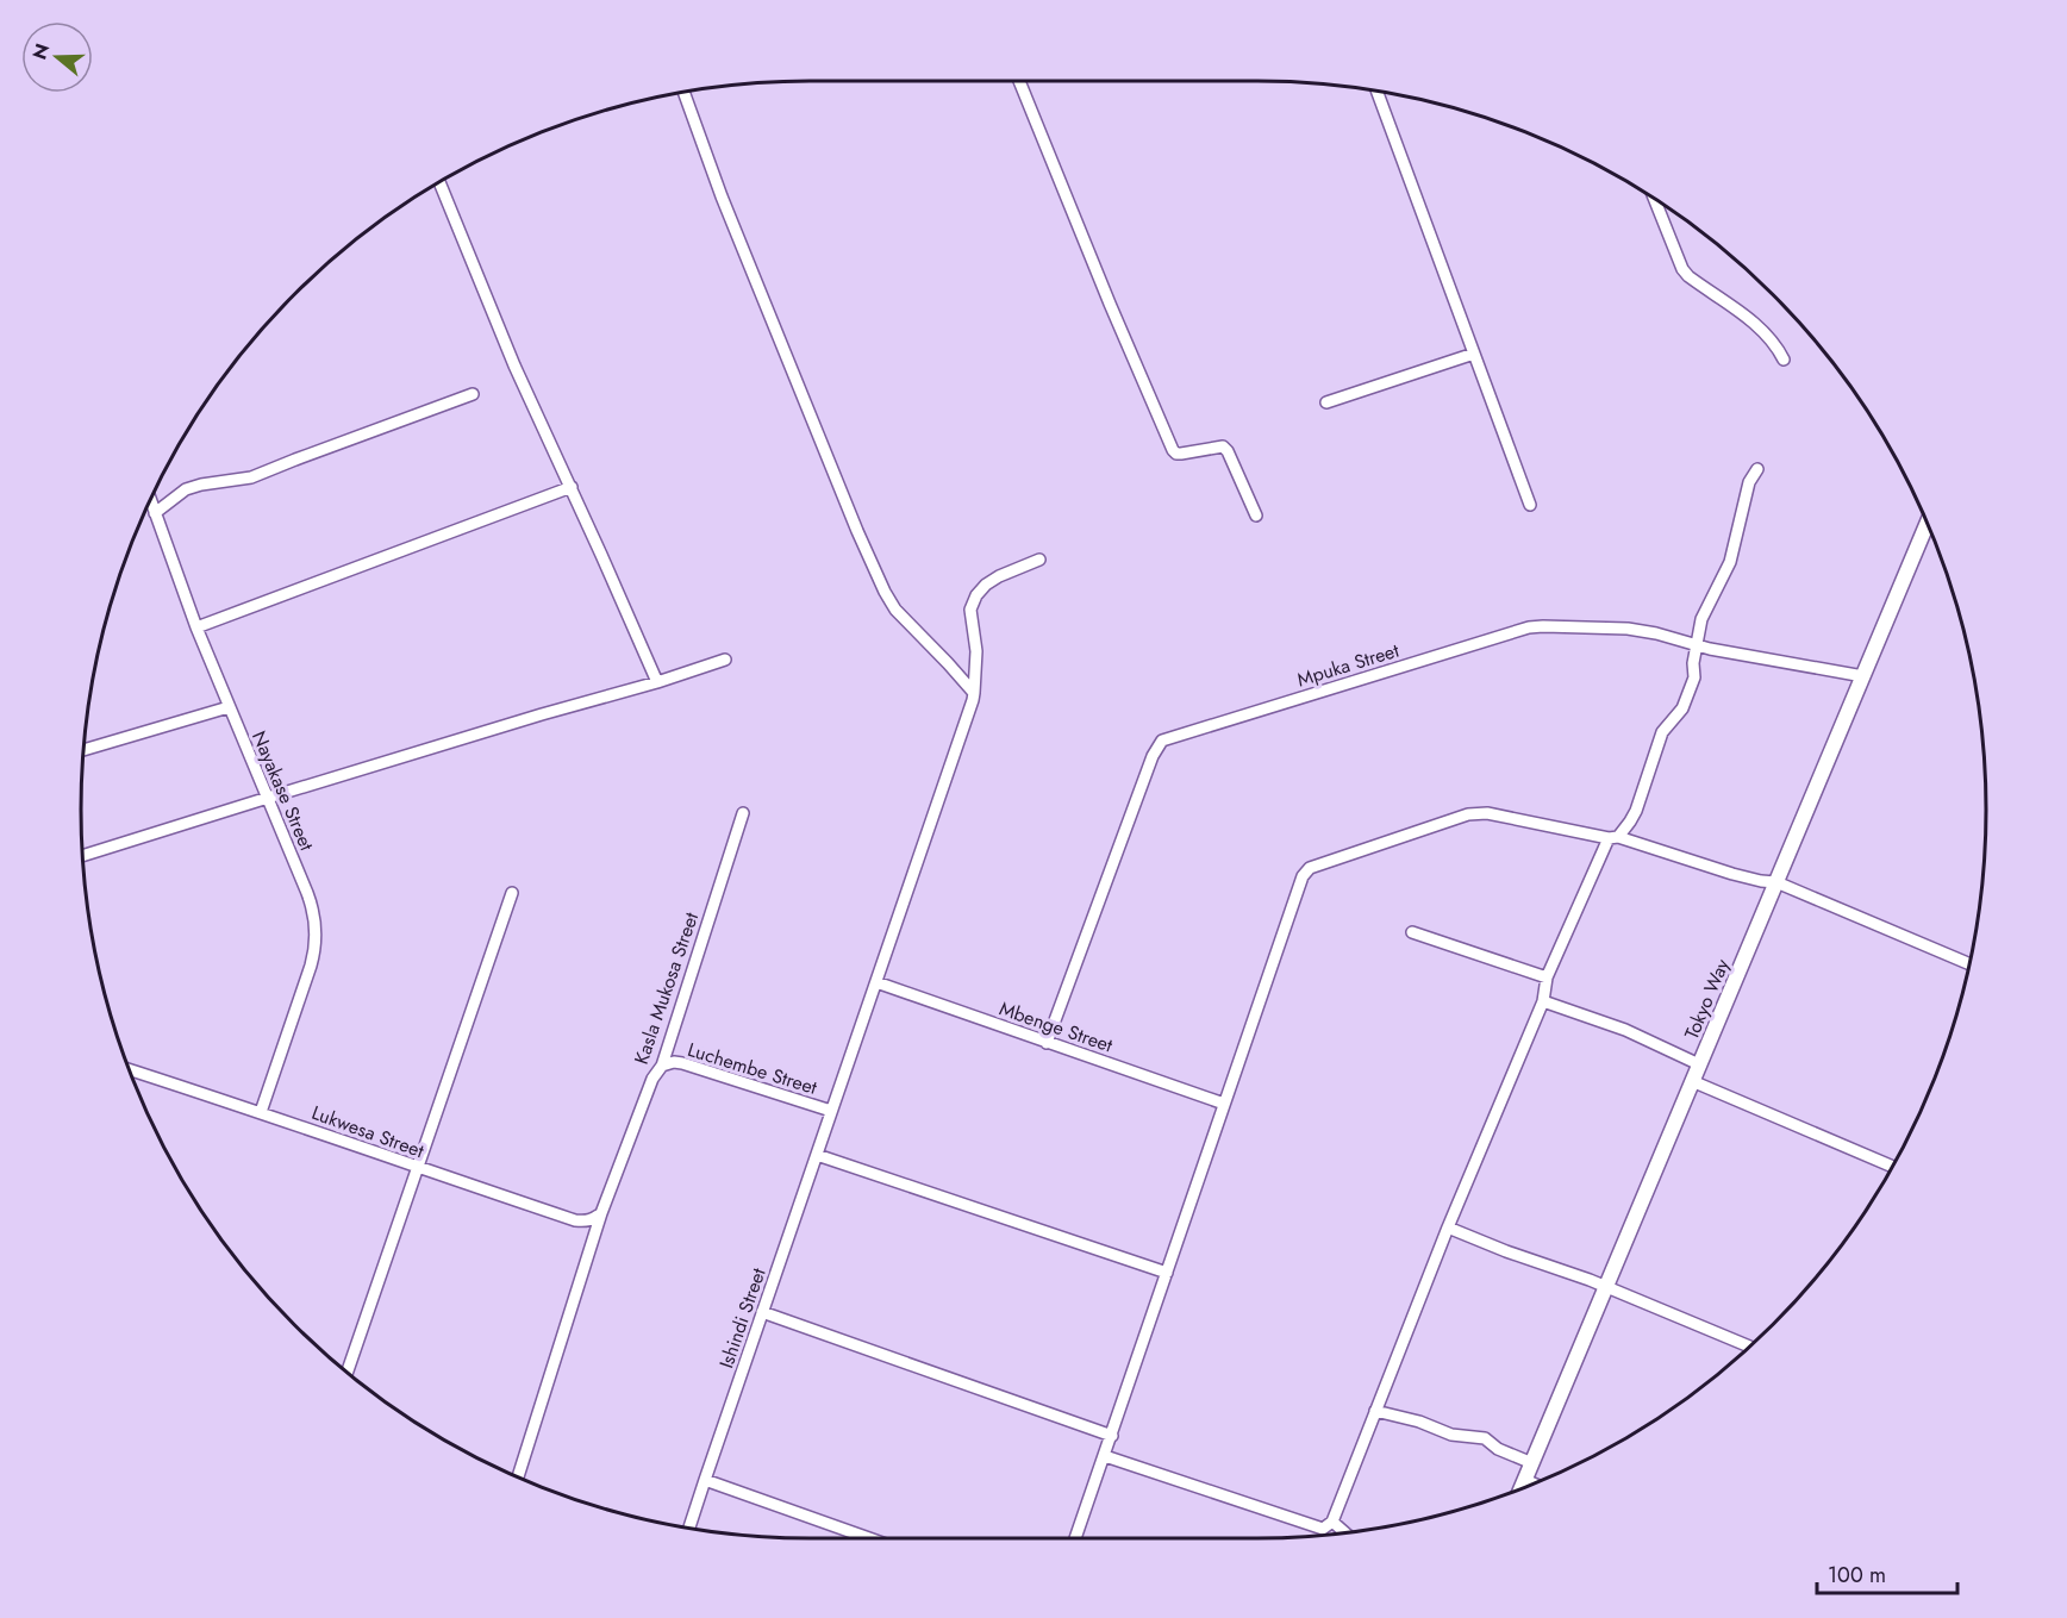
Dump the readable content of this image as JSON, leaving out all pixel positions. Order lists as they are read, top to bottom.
{
  "streets": {
    "street": [
      "Mpuka Street",
      "Nayakase Street",
      "Kasla Mukosa Street",
      "Tokyo Way",
      "Mbenge Street",
      "Luchembe Street",
      "Lukwesa Street",
      "Ishindi Street"
    ]
  },
  "crossings": [
    ["Mpuka Street", "Tokyo Way"],
    ["Mpuka Street", "Mbenge Street"],
    ["Nayakase Street", "Lukwesa Street"],
    ["Kasla Mukosa Street", "Luchembe Street"],
    ["Kasla Mukosa Street", "Lukwesa Street"],
    ["Mbenge Street", "Ishindi Street"],
    ["Luchembe Street", "Ishindi Street"]
  ],
  "scale_bar": "100 m",
  "north": "left"
}
